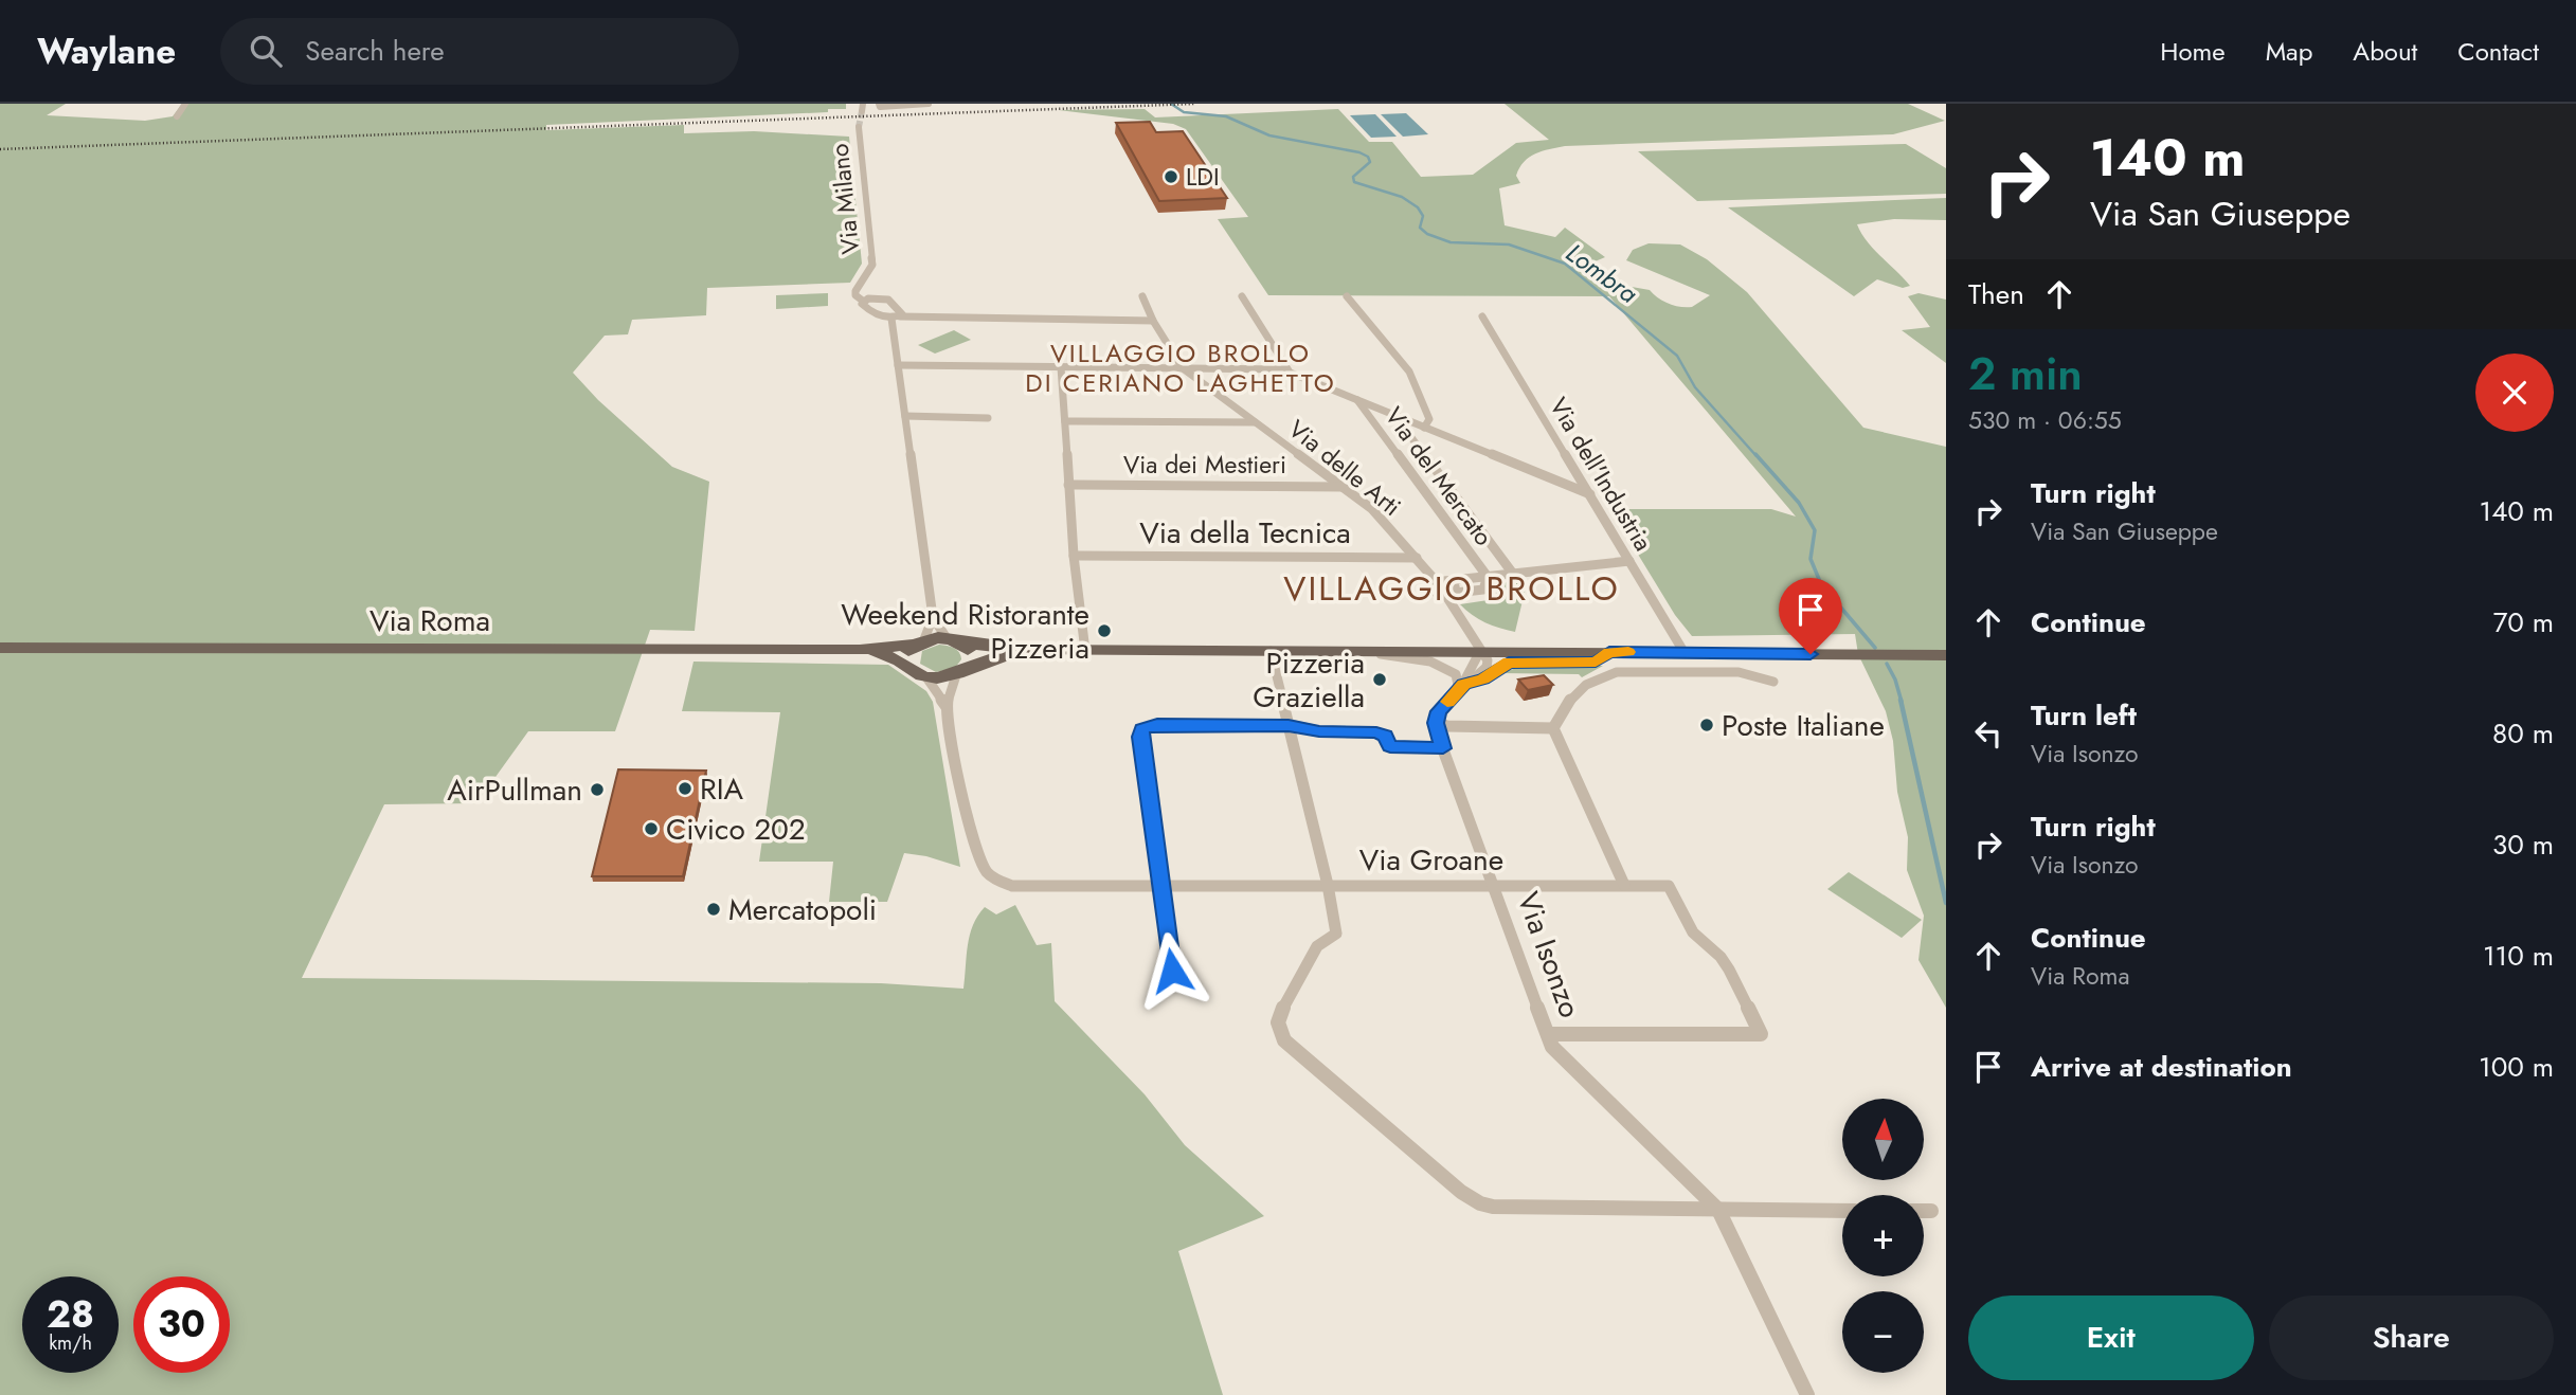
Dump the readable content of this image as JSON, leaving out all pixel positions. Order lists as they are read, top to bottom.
{
  "streets": {
    "main road": ["Via Roma"],
    "street": [
      "Via Milano",
      "Via dei Mestieri",
      "Via delle Arti",
      "Via dell'Industria",
      "Via del Mercato",
      "Via della Tecnica",
      "Via Groane",
      "Via Isonzo"
    ]
  },
  "crossings": [
    ["Via dei Mestieri", "Via delle Arti"],
    ["Via delle Arti", "Via della Tecnica"],
    ["Via Groane", "Via Isonzo"]
  ],
  "districts": ["VILLAGGIO BROLLO DI CERIANO LAGHETTO", "VILLAGGIO BROLLO"],
  "water": ["Lombra"],
  "places": [
    "LDI",
    "Weekend Ristorante Pizzeria",
    "Pizzeria Graziella",
    "Poste Italiane",
    "RIA",
    "AirPullman",
    "Civico 202",
    "Mercatopoli"
  ],
  "north": "top",
  "page": {
    "header": "Waylane",
    "search": "Search here",
    "nav": [
      "Home",
      "Map",
      "About",
      "Contact"
    ],
    "turn": ["140 m", "Via San Giuseppe"],
    "then": "Then",
    "heading": ["2 min", "530 m · 06:55"],
    "list": [
      {
        "name": "Turn right",
        "note": "Via San Giuseppe",
        "value": "140 m"
      },
      {
        "name": "Continue",
        "value": "70 m"
      },
      {
        "name": "Turn left",
        "note": "Via Isonzo",
        "value": "80 m"
      },
      {
        "name": "Turn right",
        "note": "Via Isonzo",
        "value": "30 m"
      },
      {
        "name": "Continue",
        "note": "Via Roma",
        "value": "110 m"
      },
      {
        "name": "Arrive at destination",
        "value": "100 m"
      }
    ],
    "map_buttons": ["+", "−"],
    "speed": "28 km/h",
    "limit": "30",
    "buttons": ["Exit", "Share"]
  }
}
